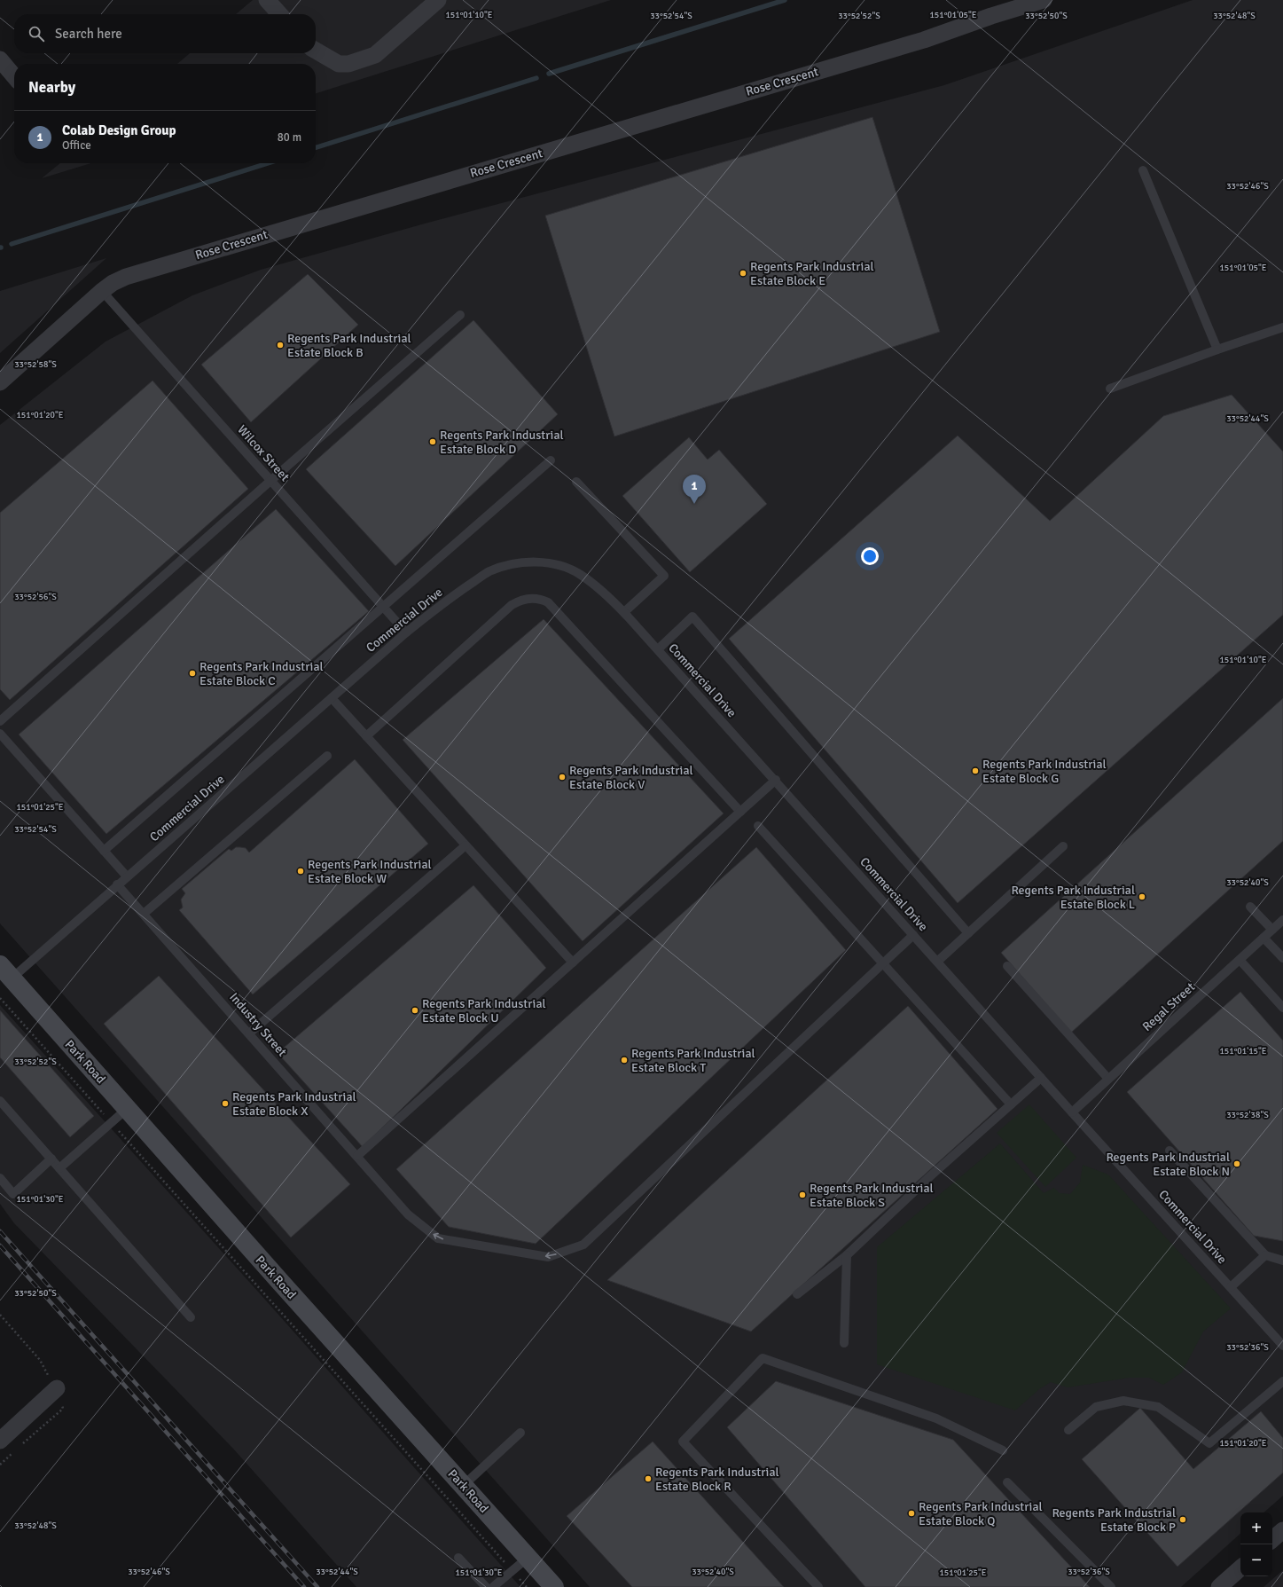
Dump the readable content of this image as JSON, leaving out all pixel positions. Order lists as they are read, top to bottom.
{
  "streets": {
    "main road": ["Park Road"],
    "street": ["Rose Crescent"],
    "lane": [
      "Wilcox Street",
      "Commercial Drive",
      "Regal Street",
      "Industry Street"
    ]
  },
  "crossings": [
    ["Rose Crescent", "Wilcox Street"],
    ["Wilcox Street", "Commercial Drive"],
    ["Commercial Drive", "Regal Street"],
    ["Commercial Drive", "Industry Street"],
    ["Commercial Drive", "Park Road"]
  ],
  "one_way": ["Industry Street"],
  "places": [
    "Regents Park Industrial Estate Block E",
    "Regents Park Industrial Estate Block B",
    "Regents Park Industrial Estate Block D",
    "Regents Park Industrial Estate Block C",
    "Regents Park Industrial Estate Block G",
    "Regents Park Industrial Estate Block V",
    "Regents Park Industrial Estate Block W",
    "Regents Park Industrial Estate Block L",
    "Regents Park Industrial Estate Block U",
    "Regents Park Industrial Estate Block T",
    "Regents Park Industrial Estate Block X",
    "Regents Park Industrial Estate Block N",
    "Regents Park Industrial Estate Block S",
    "Regents Park Industrial Estate Block R",
    "Regents Park Industrial Estate Block Q",
    "Regents Park Industrial Estate Block P"
  ],
  "page": {
    "search": "Search here",
    "heading": "Nearby",
    "list": [
      {
        "mark": "1",
        "name": "Colab Design Group",
        "note": "Office",
        "value": "80 m"
      }
    ],
    "pins": "1",
    "map_buttons": ["+", "−"]
  },
  "coordinates": [
    "151°01'10\"E",
    "151°01'05\"E",
    "33°52'54\"S",
    "33°52'52\"S",
    "33°52'50\"S",
    "33°52'48\"S",
    "33°52'46\"S",
    "33°52'58\"S",
    "151°01'20\"E",
    "33°52'44\"S",
    "33°52'56\"S",
    "151°01'25\"E",
    "33°52'40\"S",
    "151°01'15\"E",
    "33°52'38\"S",
    "151°01'30\"E",
    "33°52'36\"S"
  ]
}
